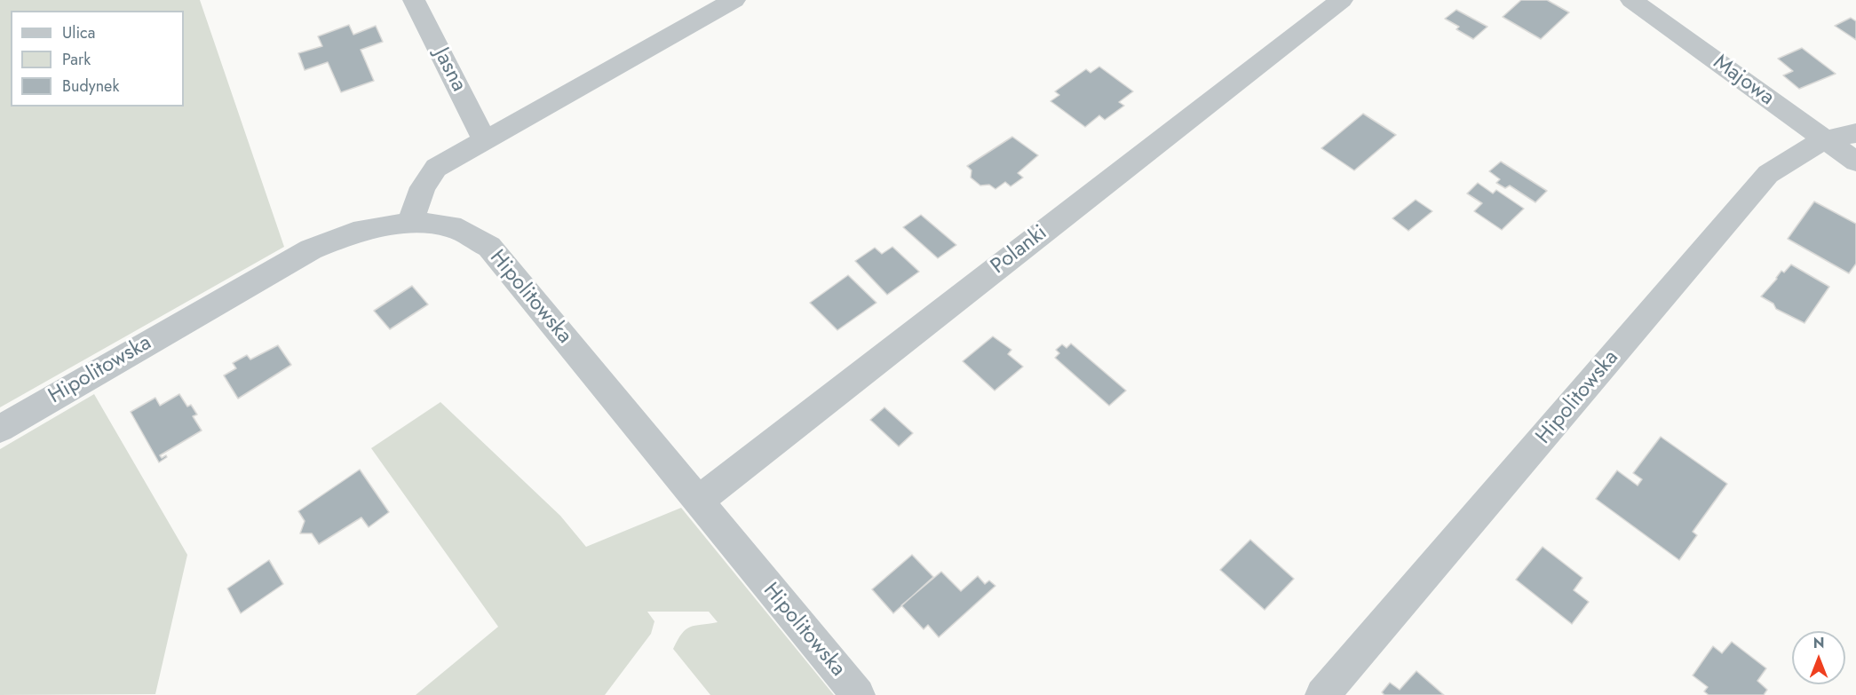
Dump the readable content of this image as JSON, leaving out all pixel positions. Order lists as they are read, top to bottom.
{
  "streets": {
    "street": [
      "Jasna",
      "Majowa",
      "Polanki",
      "Hipolitowska"
    ]
  },
  "crossings": [
    ["Majowa", "Hipolitowska"],
    ["Polanki", "Hipolitowska"]
  ],
  "legend": ["Ulica", "Park", "Budynek"],
  "north": "top"
}
